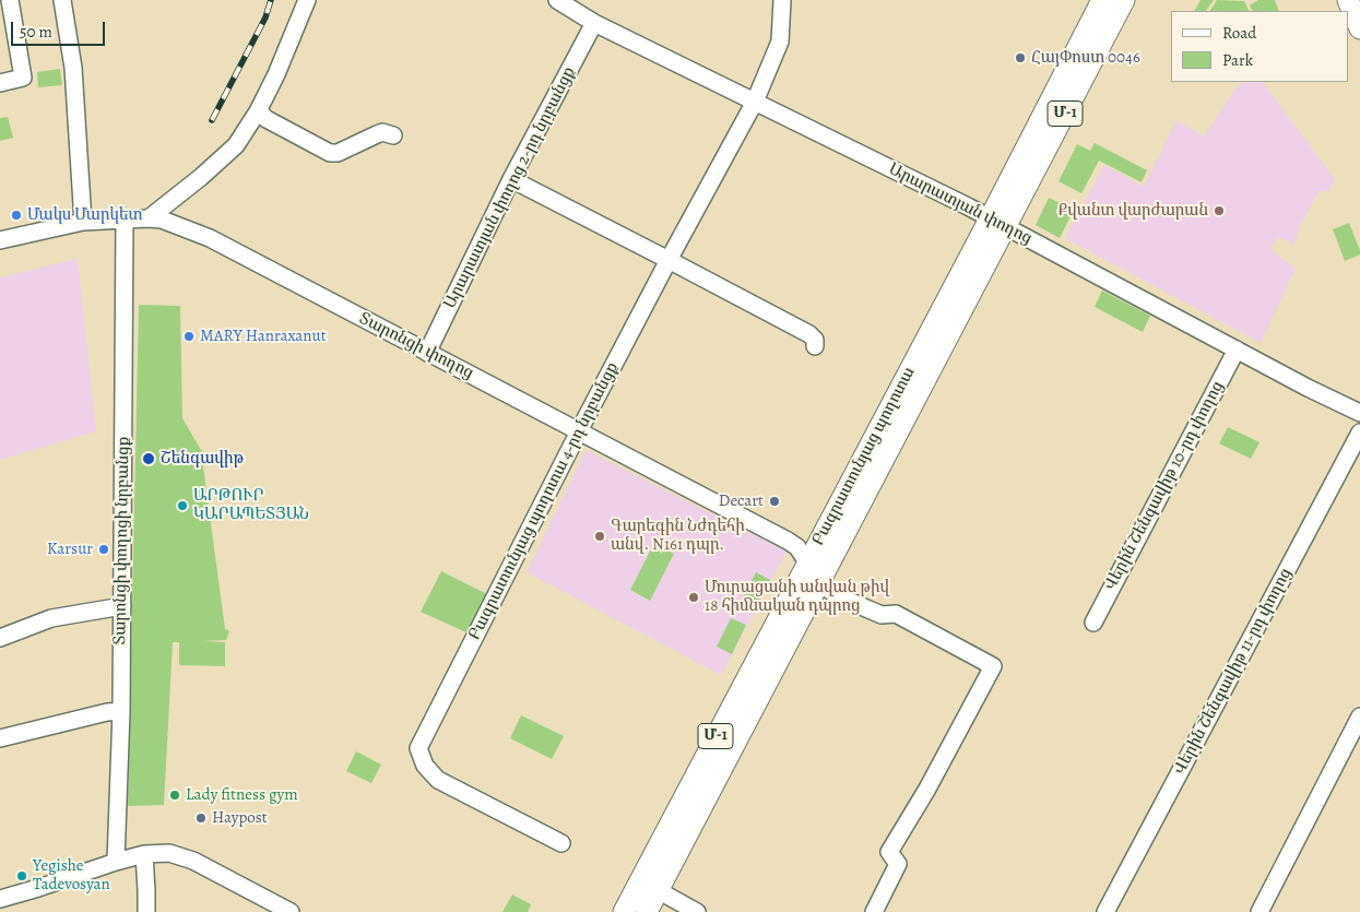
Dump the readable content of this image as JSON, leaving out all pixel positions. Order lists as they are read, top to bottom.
{
  "streets": {
    "main road": ["Մ-1", "Բագրատունյաց պողոտա"],
    "street": [
      "Արարատյան փողոց 2-րդ նրբանցք",
      "Արարատյան փողոց",
      "Տարոնցի փողոց",
      "Վերին Շենգավիթ 10-րդ փողոց",
      "Բագրատունյաց պողոտա 4-րդ նրբանցք",
      "Տարոնցի փողոցի նրբանցք",
      "Վերին Շենգավիթ 11-րդ փողոց"
    ]
  },
  "crossings": [
    ["Արարատյան փողոց 2-րդ նրբանցք", "Արարատյան փողոց"],
    ["Արարատյան փողոց 2-րդ նրբանցք", "Տարոնցի փողոց"],
    ["Արարատյան փողոց", "Բագրատունյաց պողոտա"],
    ["Արարատյան փողոց", "Վերին Շենգավիթ 10-րդ փողոց"],
    ["Արարատյան փողոց", "Բագրատունյաց պողոտա 4-րդ նրբանցք"],
    ["Տարոնցի փողոց", "Բագրատունյաց պողոտա"],
    ["Տարոնցի փողոց", "Բագրատունյաց պողոտա 4-րդ նրբանցք"],
    ["Տարոնցի փողոց", "Տարոնցի փողոցի նրբանցք"]
  ],
  "places": [
    "ՀայՓոստ 0046",
    "Քվանտ վարժարան",
    "Մակս Մարկետ",
    "MARY Hanraxanut",
    "Շենգավիթ",
    "Decart",
    "ԱՐԹՈՒՐ ԿԱՐԱՊԵՏՅԱՆ",
    "Գարեգին Նժդեհի անվ. N161 դպր.",
    "Karsur",
    "Մուրացանի անվան թիվ 18 հիմնական դպրոց",
    "Lady fitness gym",
    "Haypost",
    "Yegishe Tadevosyan"
  ],
  "legend": ["Road", "Park"],
  "scale_bar": "50 m"
}
